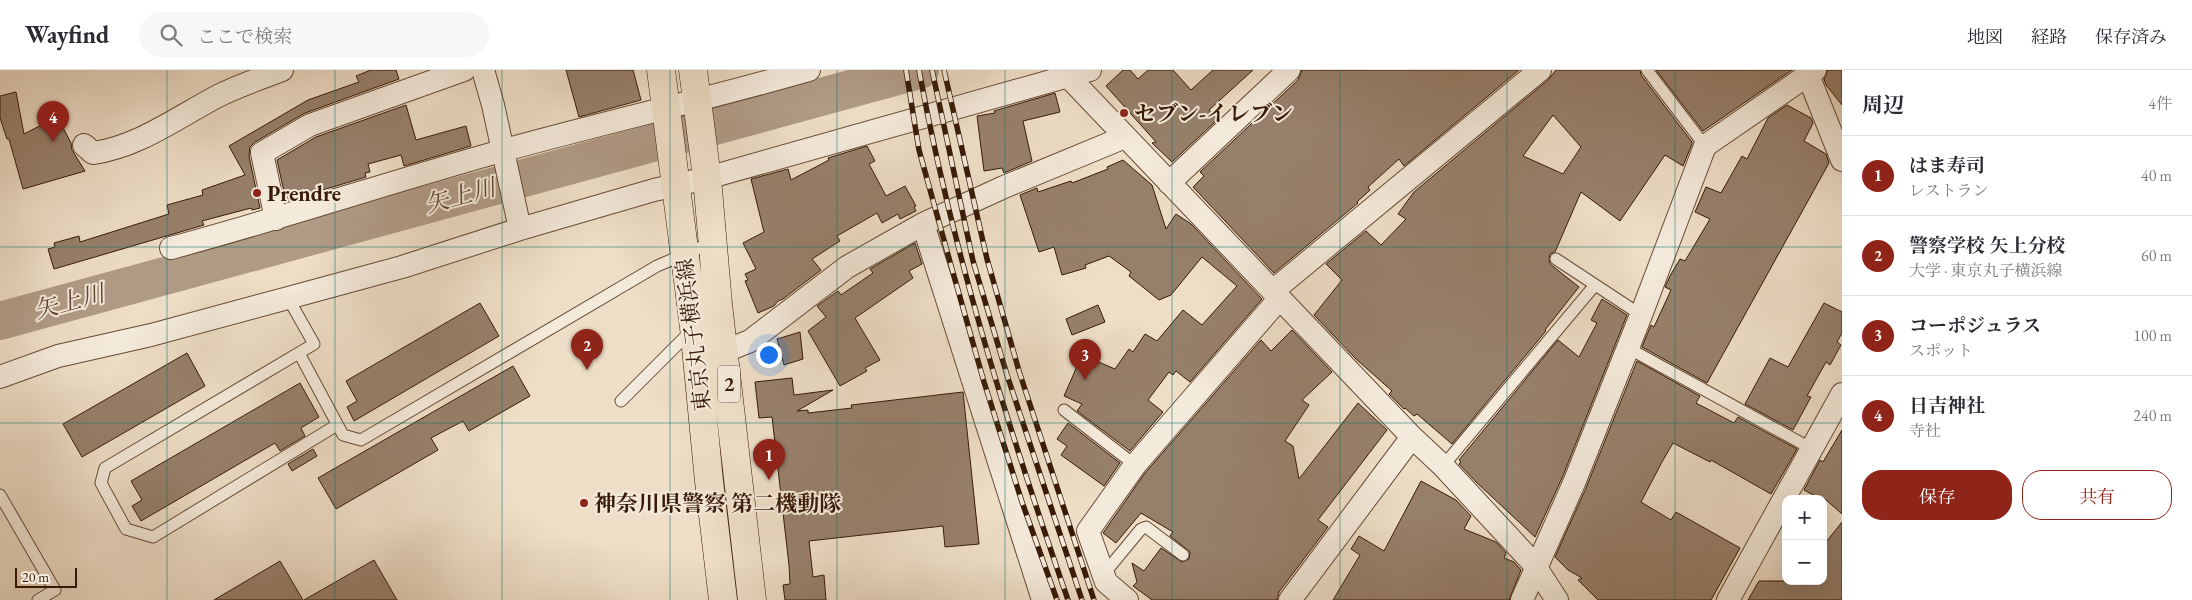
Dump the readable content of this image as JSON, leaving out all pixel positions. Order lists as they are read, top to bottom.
{
  "streets": {
    "main road": ["東京丸子横浜線", "2"]
  },
  "water": ["矢上川"],
  "places": ["セブン-イレブン", "Prendre", "神奈川県警察 第二機動隊"],
  "scale_bar": "20 m",
  "page": {
    "header": "Wayfind",
    "search": "ここで検索",
    "nav": ["地図", "経路", "保存済み"],
    "heading": ["周辺", "4件"],
    "pins": [
      "4",
      "2",
      "3",
      "1"
    ],
    "list": [
      {
        "mark": "1",
        "name": "はま寿司",
        "note": "レストラン",
        "value": "40 m"
      },
      {
        "mark": "2",
        "name": "警察学校 矢上分校",
        "note": "大学 · 東京丸子横浜線",
        "value": "60 m"
      },
      {
        "mark": "3",
        "name": "コーポジュラス",
        "note": "スポット",
        "value": "100 m"
      },
      {
        "mark": "4",
        "name": "日吉神社",
        "note": "寺社",
        "value": "240 m"
      }
    ],
    "buttons": ["保存", "共有"],
    "map_buttons": ["+", "−"],
    "scale": "20 m"
  }
}
